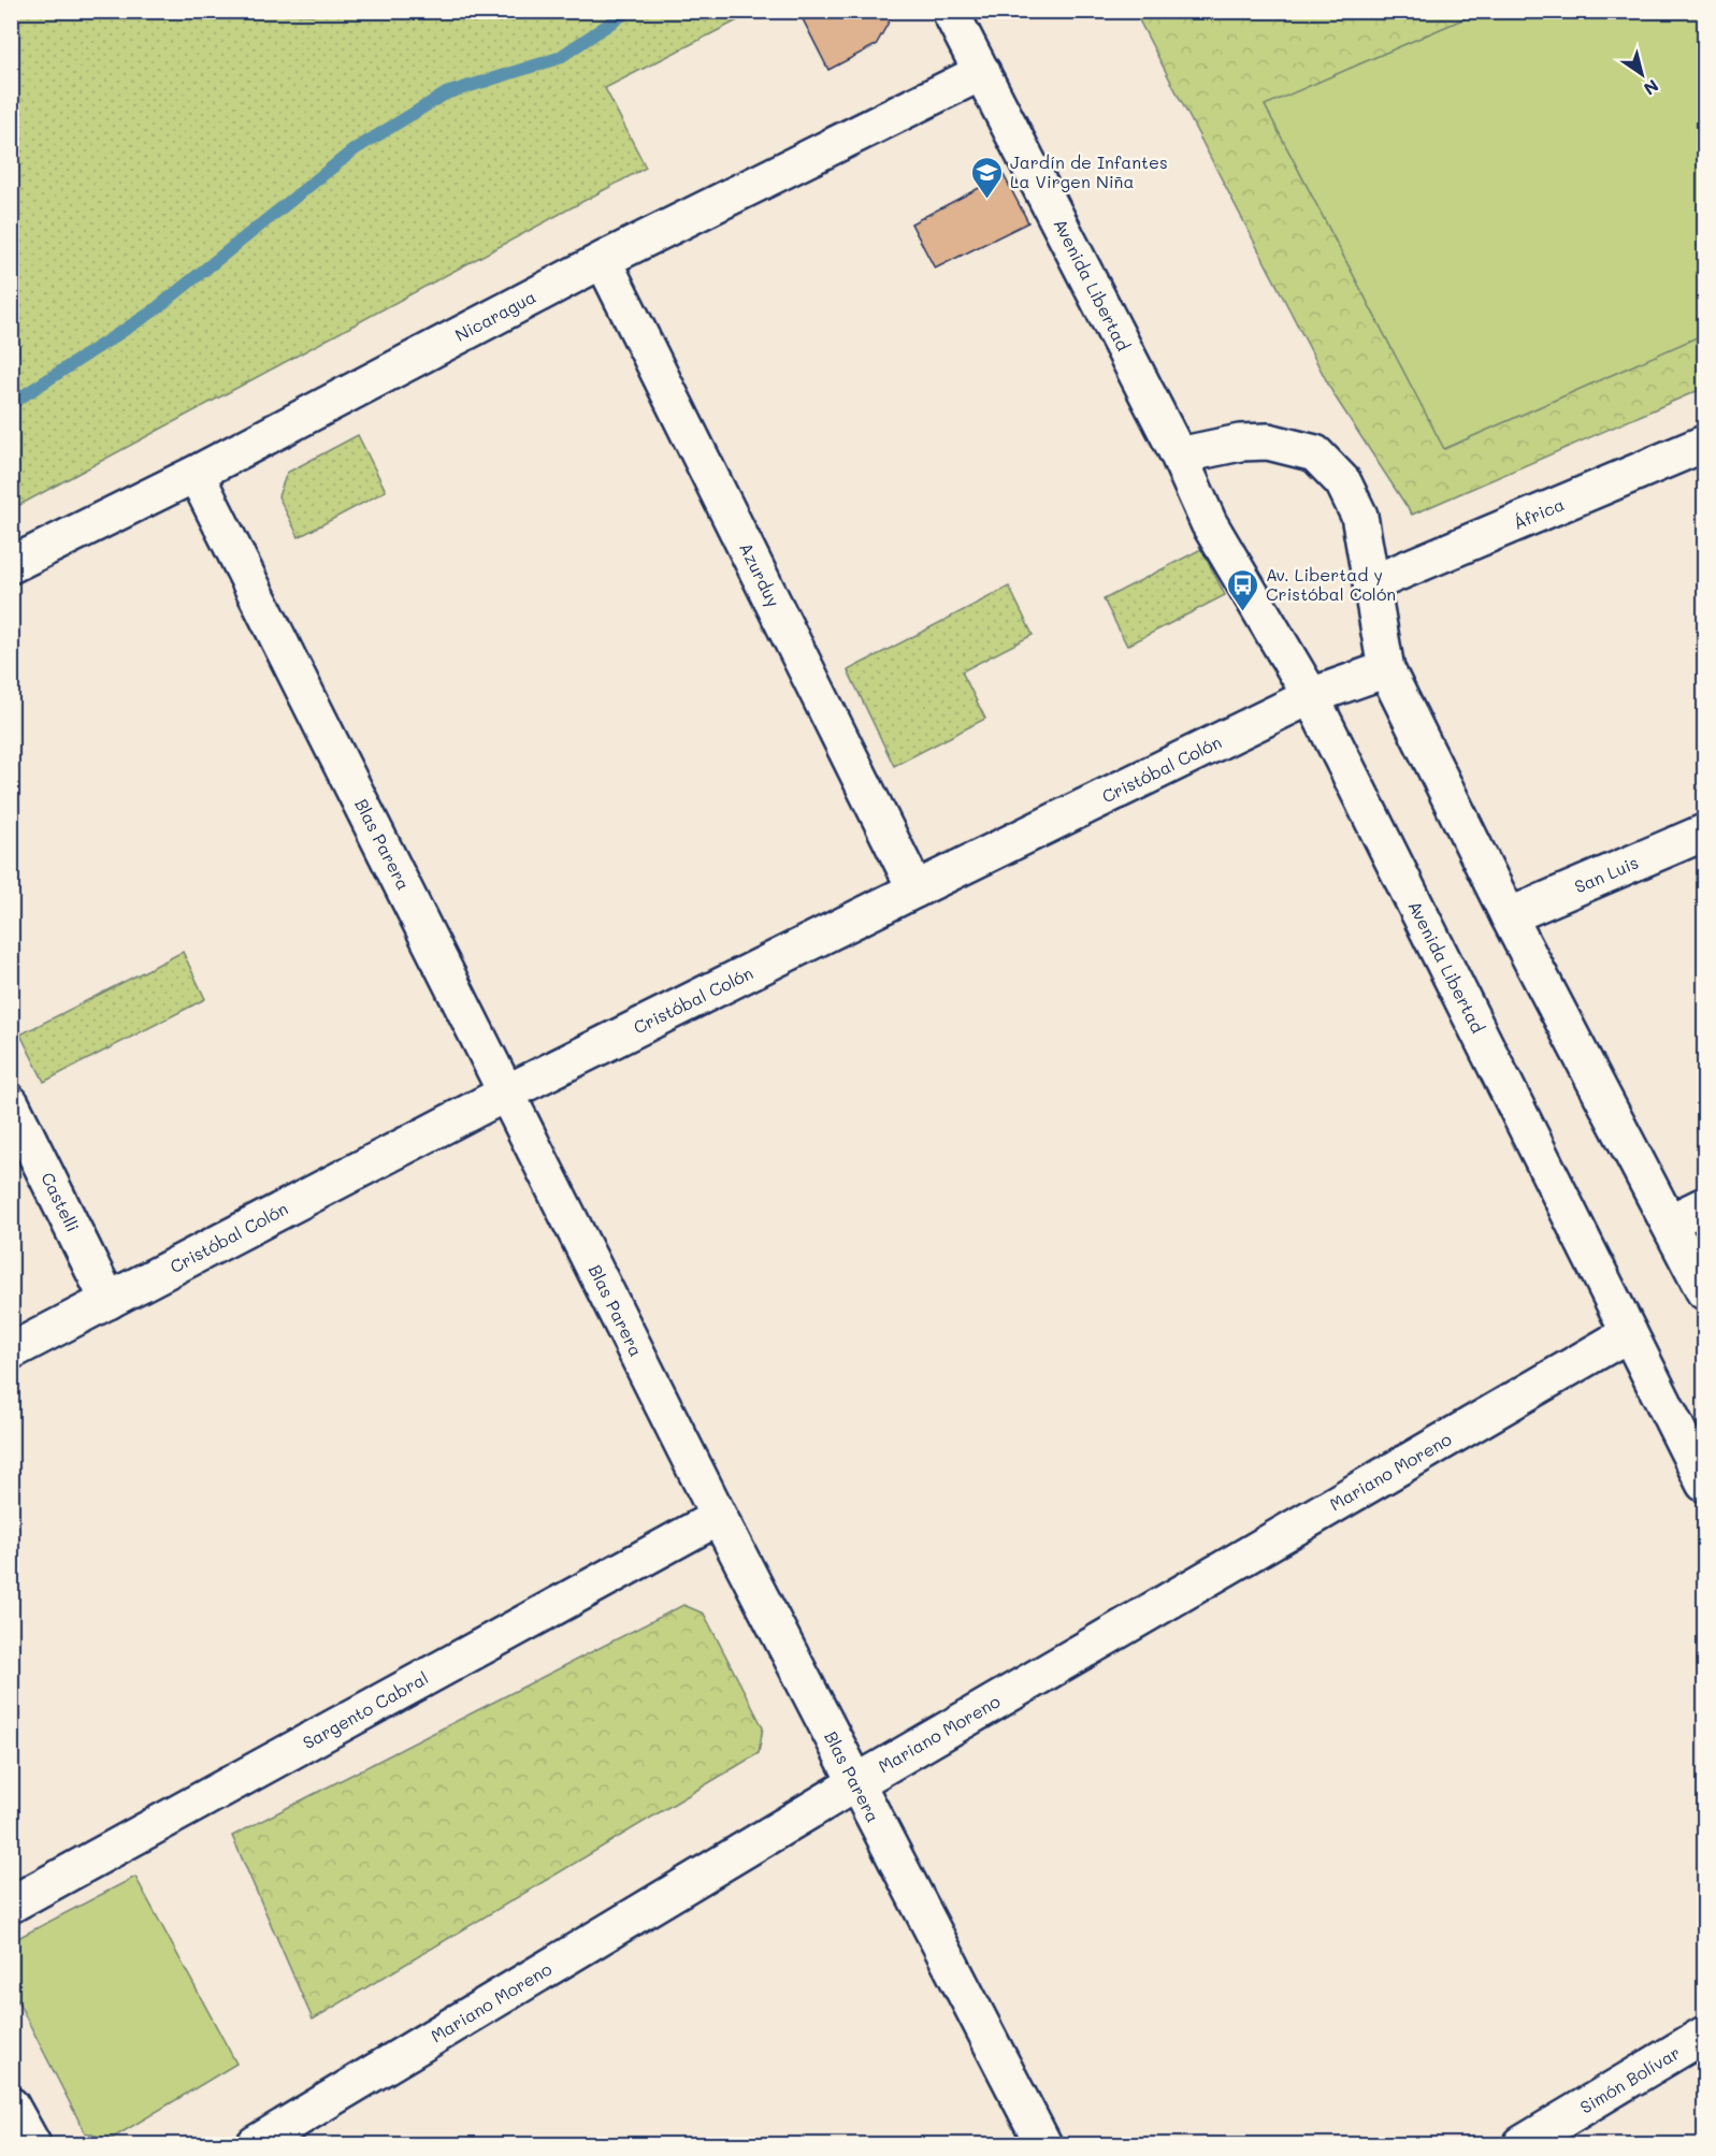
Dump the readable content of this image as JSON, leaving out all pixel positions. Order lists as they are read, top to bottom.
{
  "streets": {
    "street": [
      "Avenida Libertad",
      "Nicaragua",
      "África",
      "Azurduy",
      "Cristóbal Colón",
      "Blas Parera",
      "San Luis",
      "Castelli",
      "Mariano Moreno",
      "Sargento Cabral",
      "Simón Bolívar"
    ]
  },
  "crossings": [
    ["Avenida Libertad", "Nicaragua"],
    ["Avenida Libertad", "Cristóbal Colón"],
    ["Avenida Libertad", "Mariano Moreno"],
    ["Nicaragua", "Azurduy"],
    ["Nicaragua", "Blas Parera"],
    ["Azurduy", "Cristóbal Colón"],
    ["Cristóbal Colón", "Blas Parera"],
    ["Cristóbal Colón", "Castelli"],
    ["Blas Parera", "Mariano Moreno"],
    ["Blas Parera", "Sargento Cabral"]
  ],
  "places": {
    "school or university": ["Jardín de Infantes La Virgen Niña"],
    "bus stop": ["Av. Libertad y Cristóbal Colón"]
  },
  "north": "bottom right"
}
